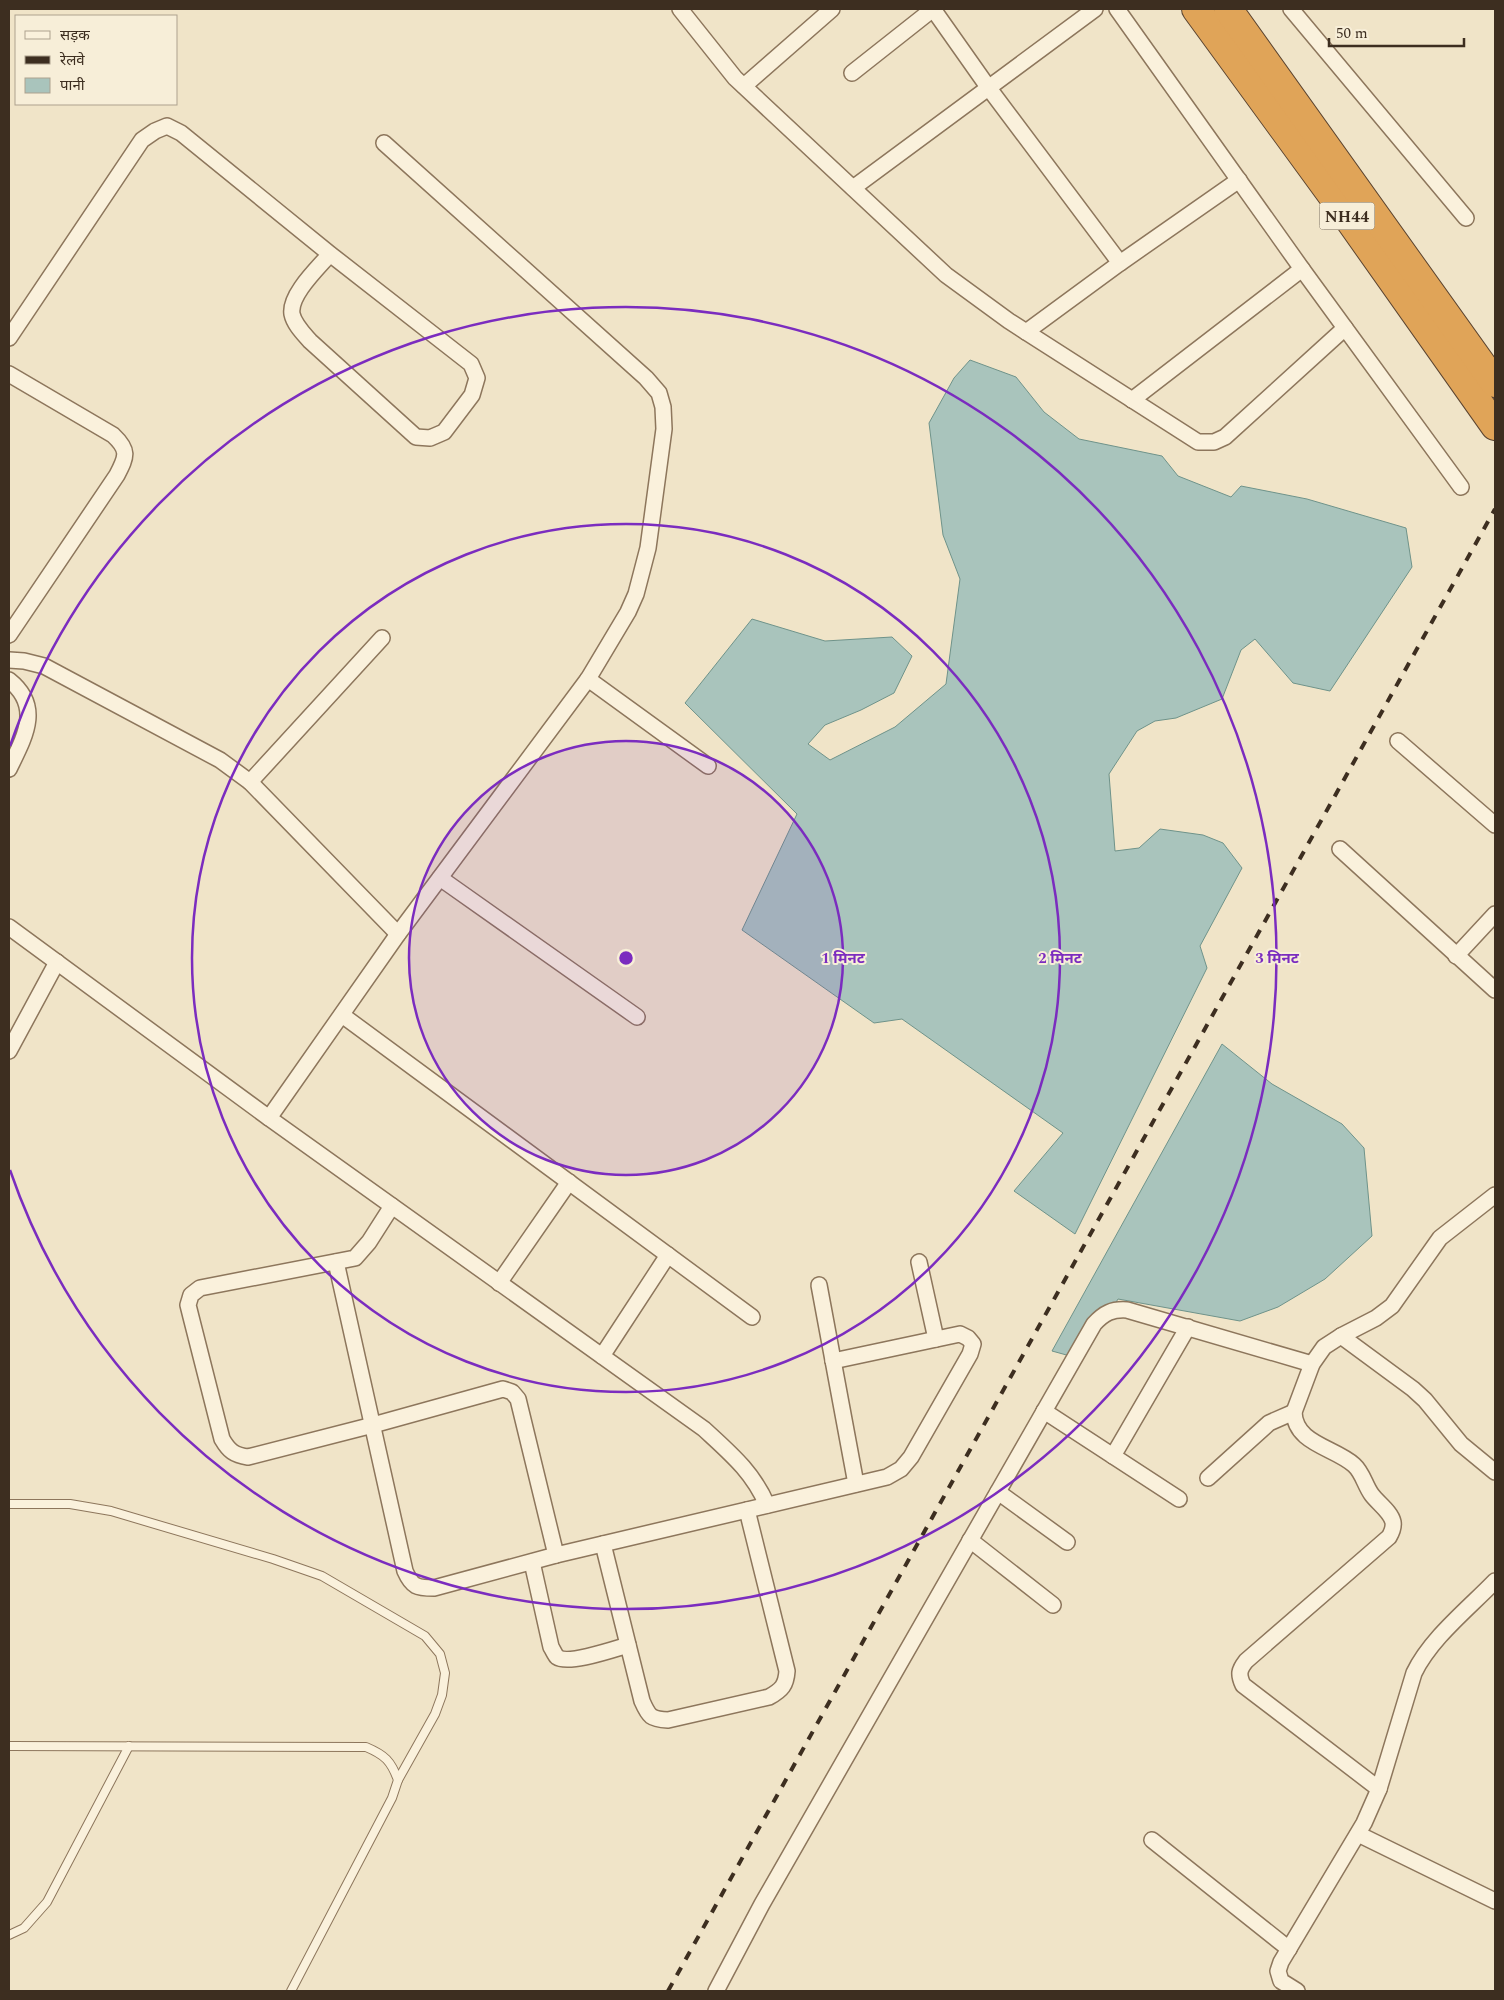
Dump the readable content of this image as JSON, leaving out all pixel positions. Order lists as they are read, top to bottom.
{
  "streets": {
    "highway": ["NH44"]
  },
  "legend": ["सड़क", "रेलवे", "पानी"],
  "scale_bar": "50 m",
  "rings": ["1 मिनट", "2 मिनट", "3 मिनट"]
}
